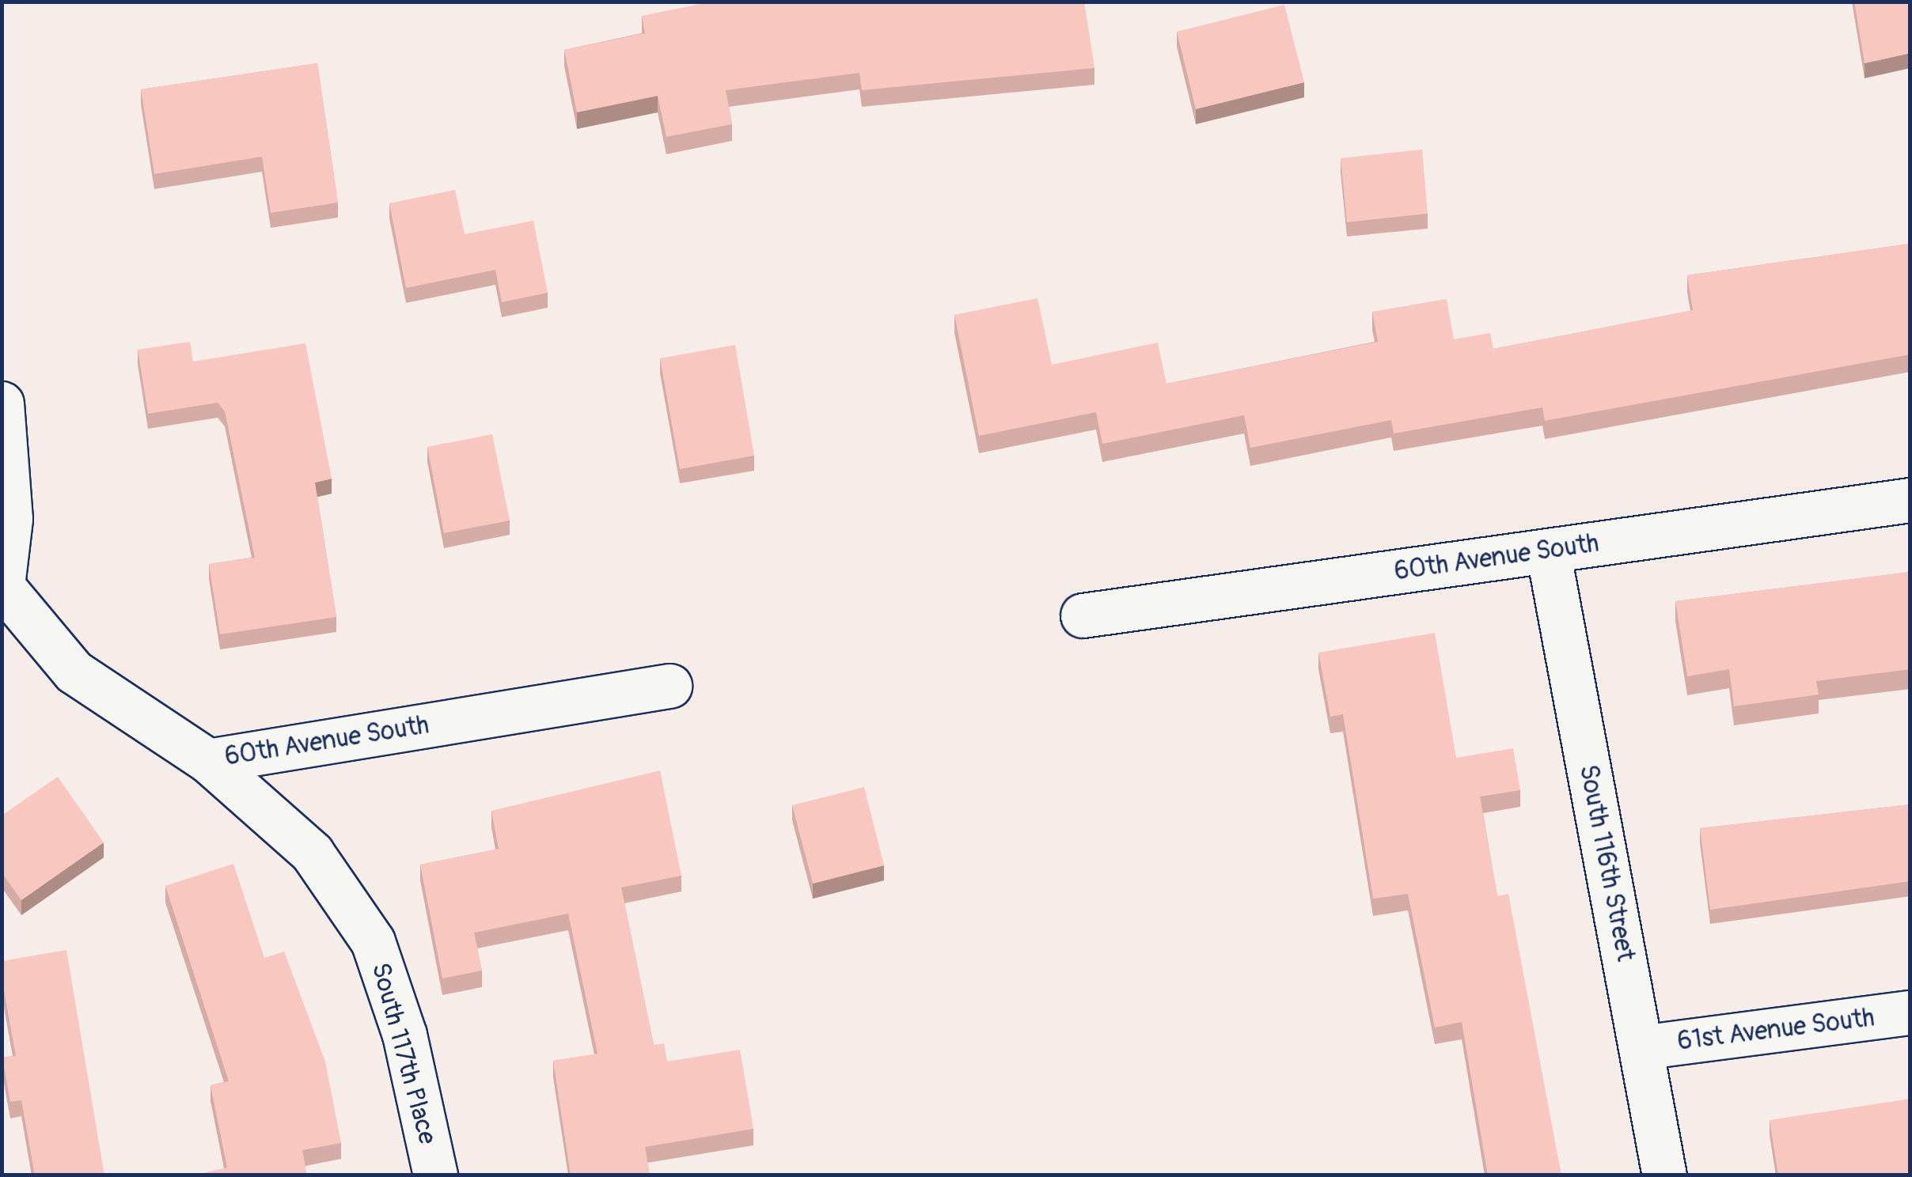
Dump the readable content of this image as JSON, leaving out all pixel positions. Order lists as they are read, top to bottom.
{
  "streets": {
    "street": [
      "60th Avenue South",
      "South 116th Street",
      "61st Avenue South",
      "South 117th Place"
    ]
  },
  "crossings": [
    ["60th Avenue South", "South 116th Street"],
    ["60th Avenue South", "South 117th Place"],
    ["South 116th Street", "61st Avenue South"]
  ]
}
